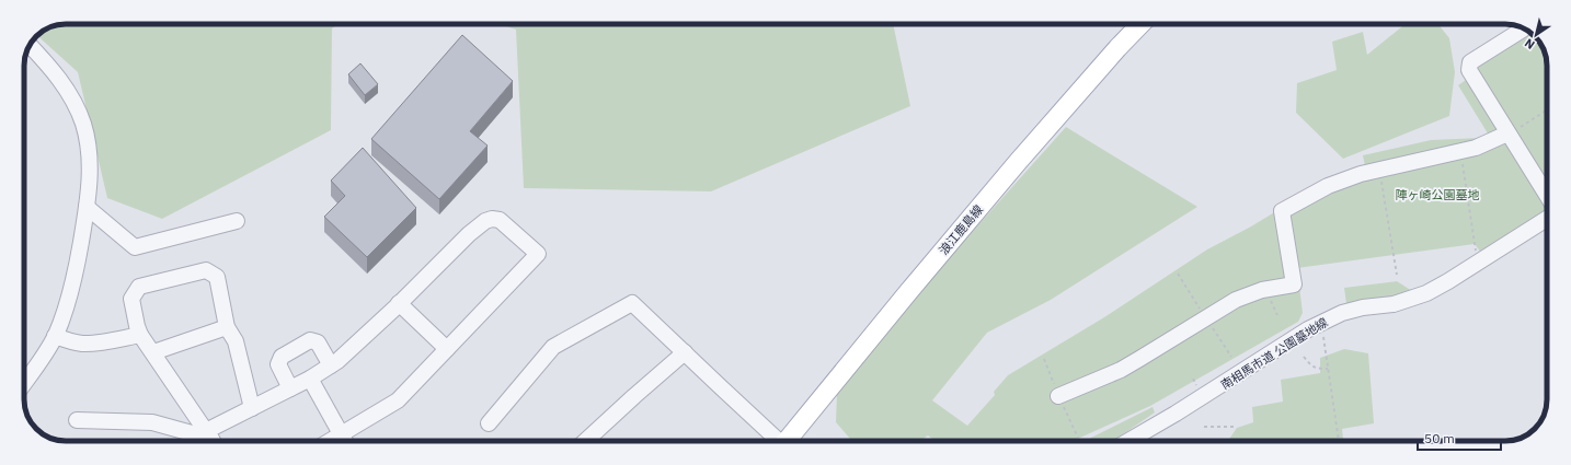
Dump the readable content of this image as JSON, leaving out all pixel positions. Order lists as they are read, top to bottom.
{
  "streets": {
    "main road": ["浪江鹿島線"],
    "street": ["南相馬市道 公園墓地線"]
  },
  "parks": ["陣ヶ崎公園墓地"],
  "scale_bar": "50 m",
  "north": "bottom left"
}
